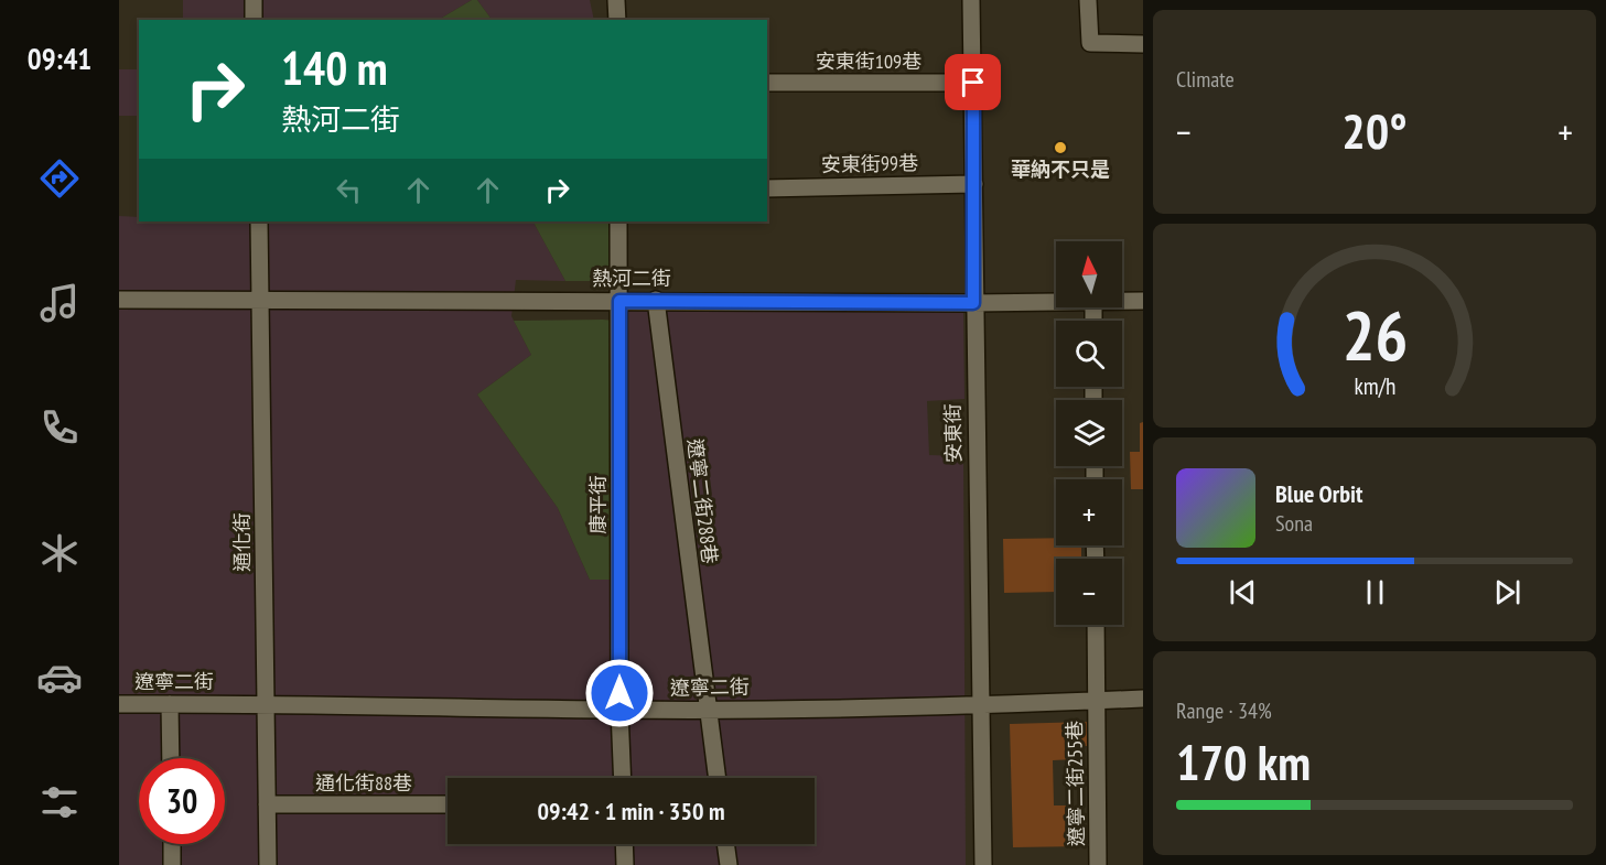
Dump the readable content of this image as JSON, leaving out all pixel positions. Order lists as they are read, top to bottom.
{
  "streets": {
    "street": [
      "安東街109巷",
      "安東街99巷",
      "熱河二街",
      "安東街",
      "遼寧二街288巷",
      "康平街",
      "通化街",
      "遼寧二街",
      "通化街88巷",
      "遼寧二街255巷"
    ]
  },
  "crossings": [
    ["安東街109巷", "安東街"],
    ["安東街99巷", "安東街"],
    ["熱河二街", "安東街"],
    ["熱河二街", "遼寧二街288巷"],
    ["熱河二街", "康平街"],
    ["熱河二街", "通化街"],
    ["安東街", "遼寧二街"],
    ["遼寧二街288巷", "遼寧二街"],
    ["康平街", "遼寧二街"],
    ["通化街", "遼寧二街"],
    ["通化街", "通化街88巷"],
    ["遼寧二街", "遼寧二街255巷"]
  ],
  "places": ["華納不只是"],
  "north": "top",
  "page": {
    "tabs": "09:41",
    "tile": [
      "Climate",
      ["Range · 34%", "170 km"]
    ],
    "turn": ["140 m", "熱河二街"],
    "heat": ["−", "20°", "+"],
    "map_buttons": ["+", "−"],
    "song": ["Blue Orbit", "Sona"],
    "limit": "30",
    "trip": "09:42 · 1 min · 350 m",
    "gauge": ["26", "km/h"]
  }
}
